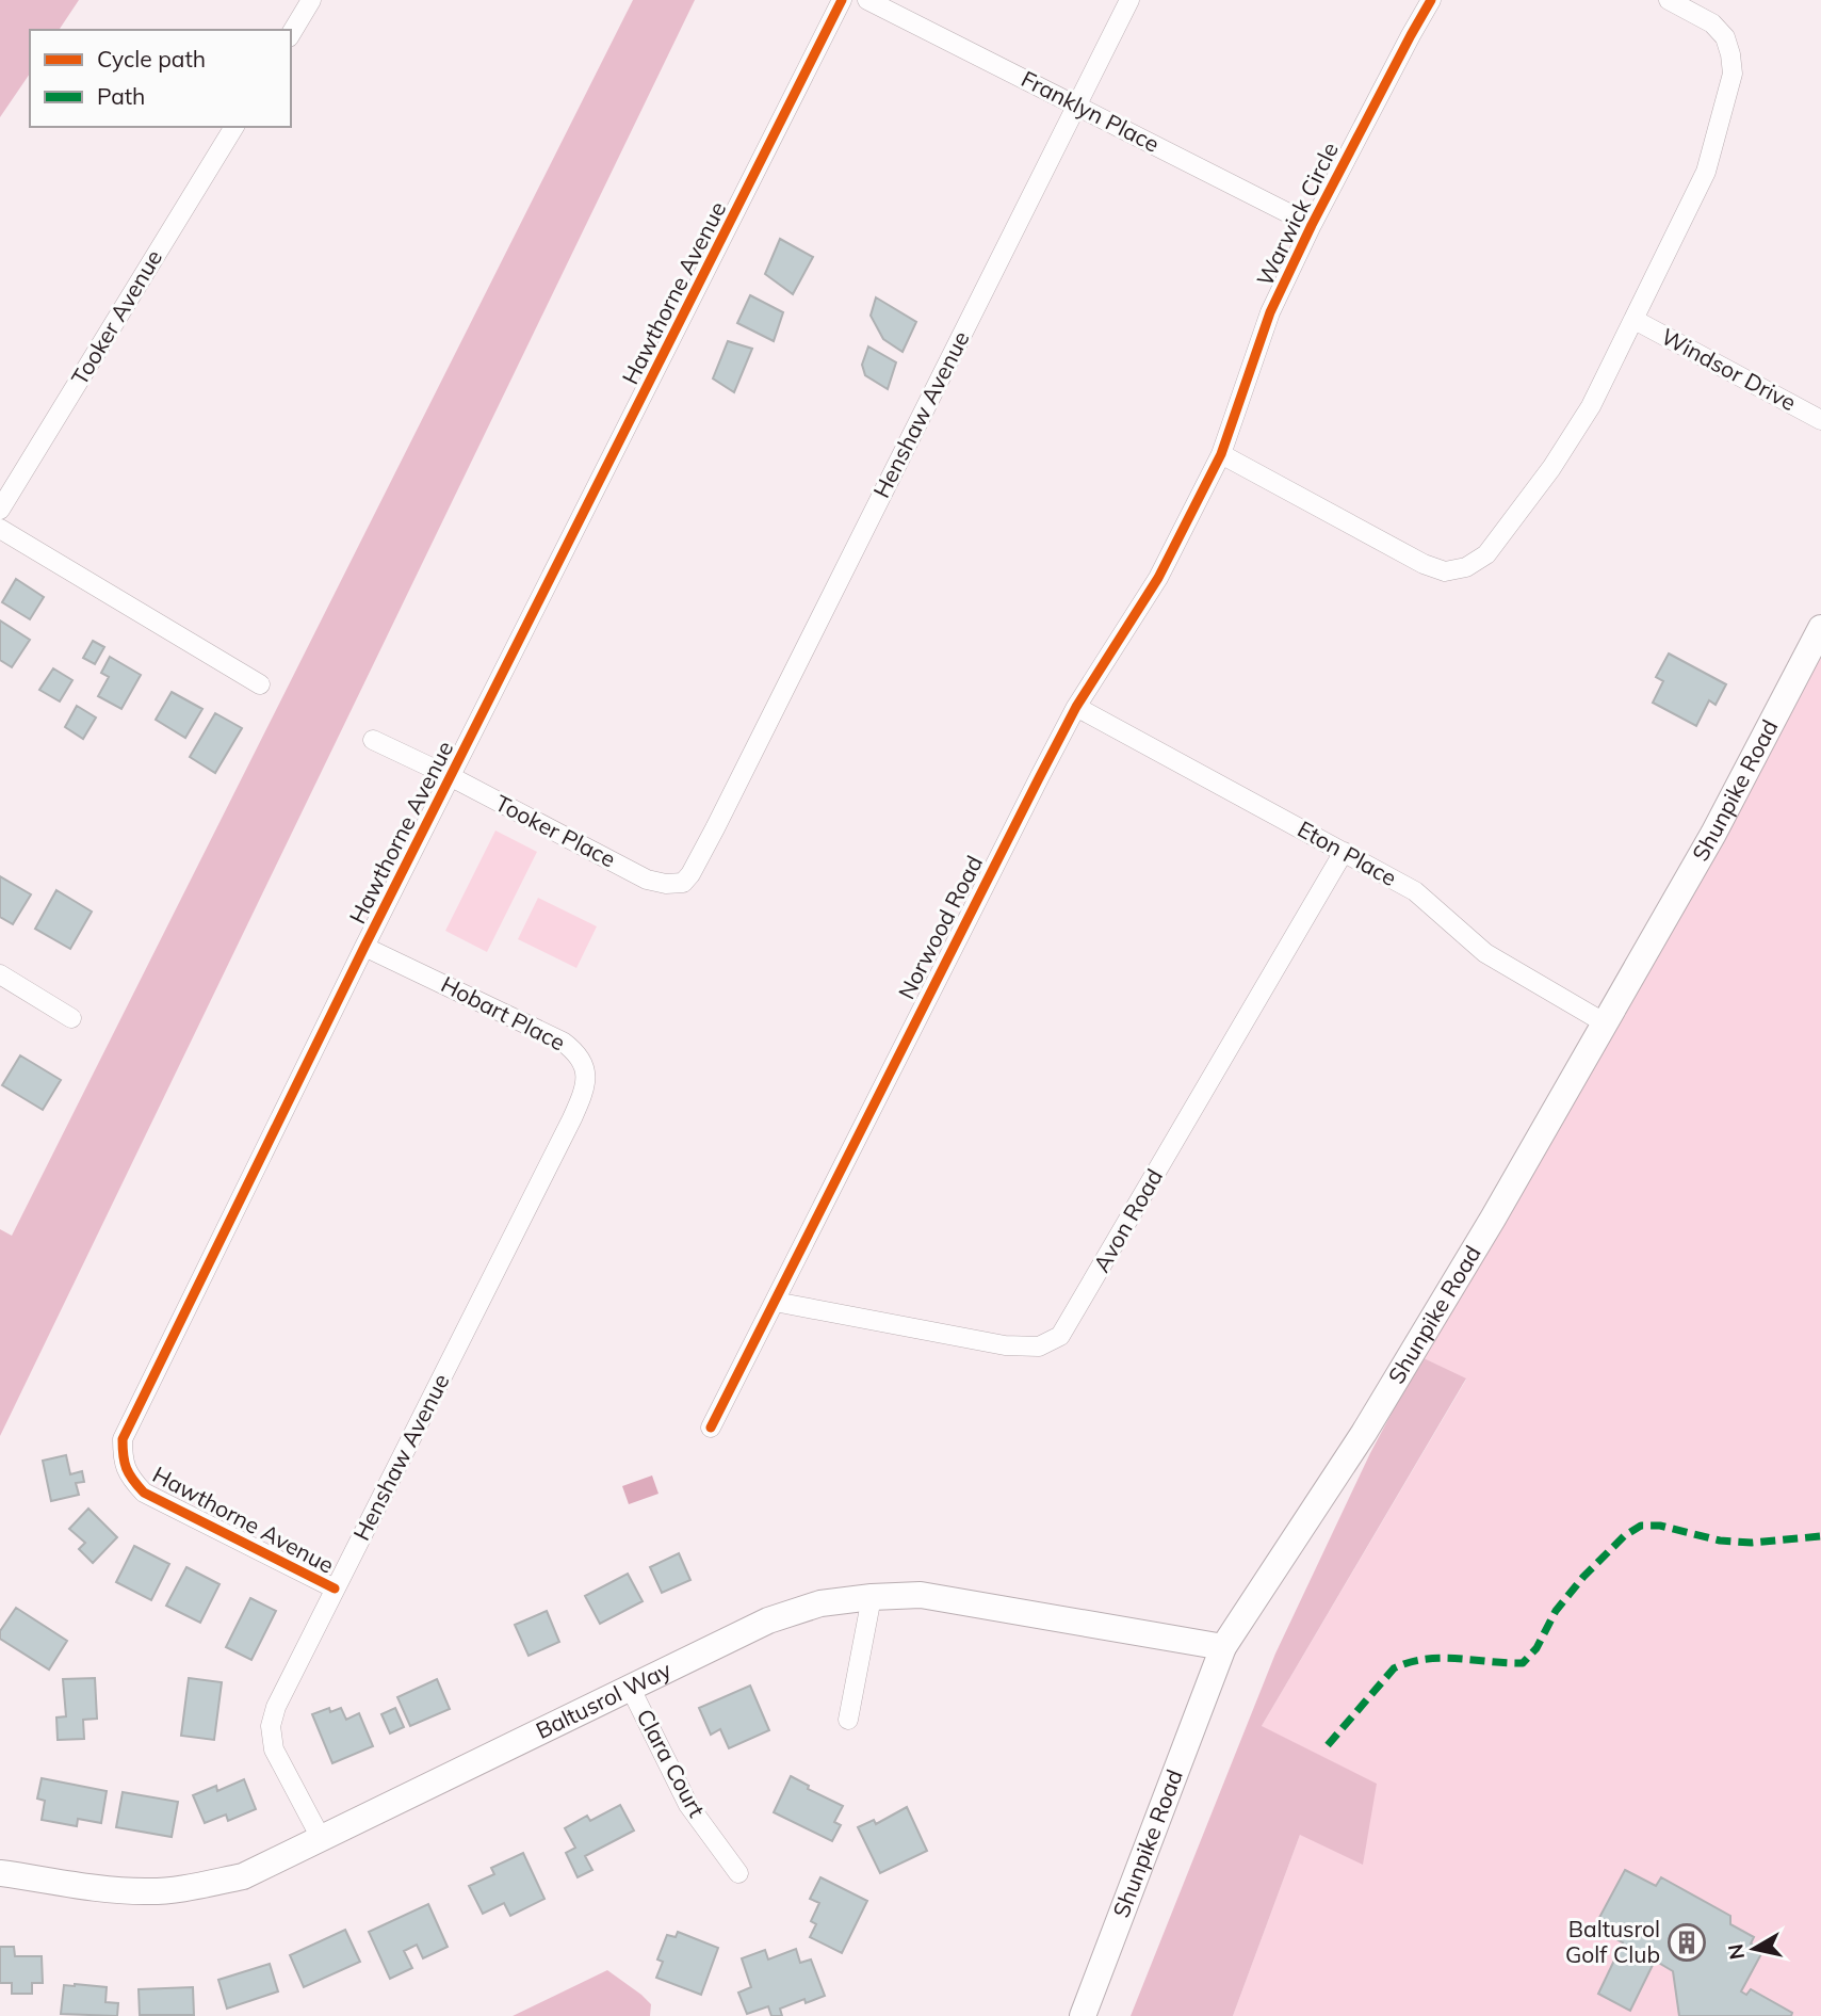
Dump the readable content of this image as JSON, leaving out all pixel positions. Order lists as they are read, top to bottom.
{
  "streets": {
    "street": [
      "Franklyn Place",
      "Warwick Circle",
      "Hawthorne Avenue",
      "Tooker Avenue",
      "Windsor Drive",
      "Henshaw Avenue",
      "Shunpike Road",
      "Tooker Place",
      "Eton Place",
      "Norwood Road",
      "Hobart Place",
      "Avon Road",
      "Baltusrol Way",
      "Clara Court"
    ]
  },
  "crossings": [
    ["Franklyn Place", "Warwick Circle"],
    ["Franklyn Place", "Henshaw Avenue"],
    ["Warwick Circle", "Norwood Road"],
    ["Hawthorne Avenue", "Henshaw Avenue"],
    ["Hawthorne Avenue", "Tooker Place"],
    ["Hawthorne Avenue", "Hobart Place"],
    ["Henshaw Avenue", "Tooker Place"],
    ["Henshaw Avenue", "Hobart Place"],
    ["Henshaw Avenue", "Baltusrol Way"],
    ["Shunpike Road", "Eton Place"],
    ["Shunpike Road", "Baltusrol Way"],
    ["Eton Place", "Norwood Road"],
    ["Eton Place", "Avon Road"],
    ["Norwood Road", "Avon Road"],
    ["Baltusrol Way", "Clara Court"]
  ],
  "places": {
    "building": ["Baltusrol Golf Club"]
  },
  "legend": ["Cycle path", "Path"],
  "north": "left"
}
